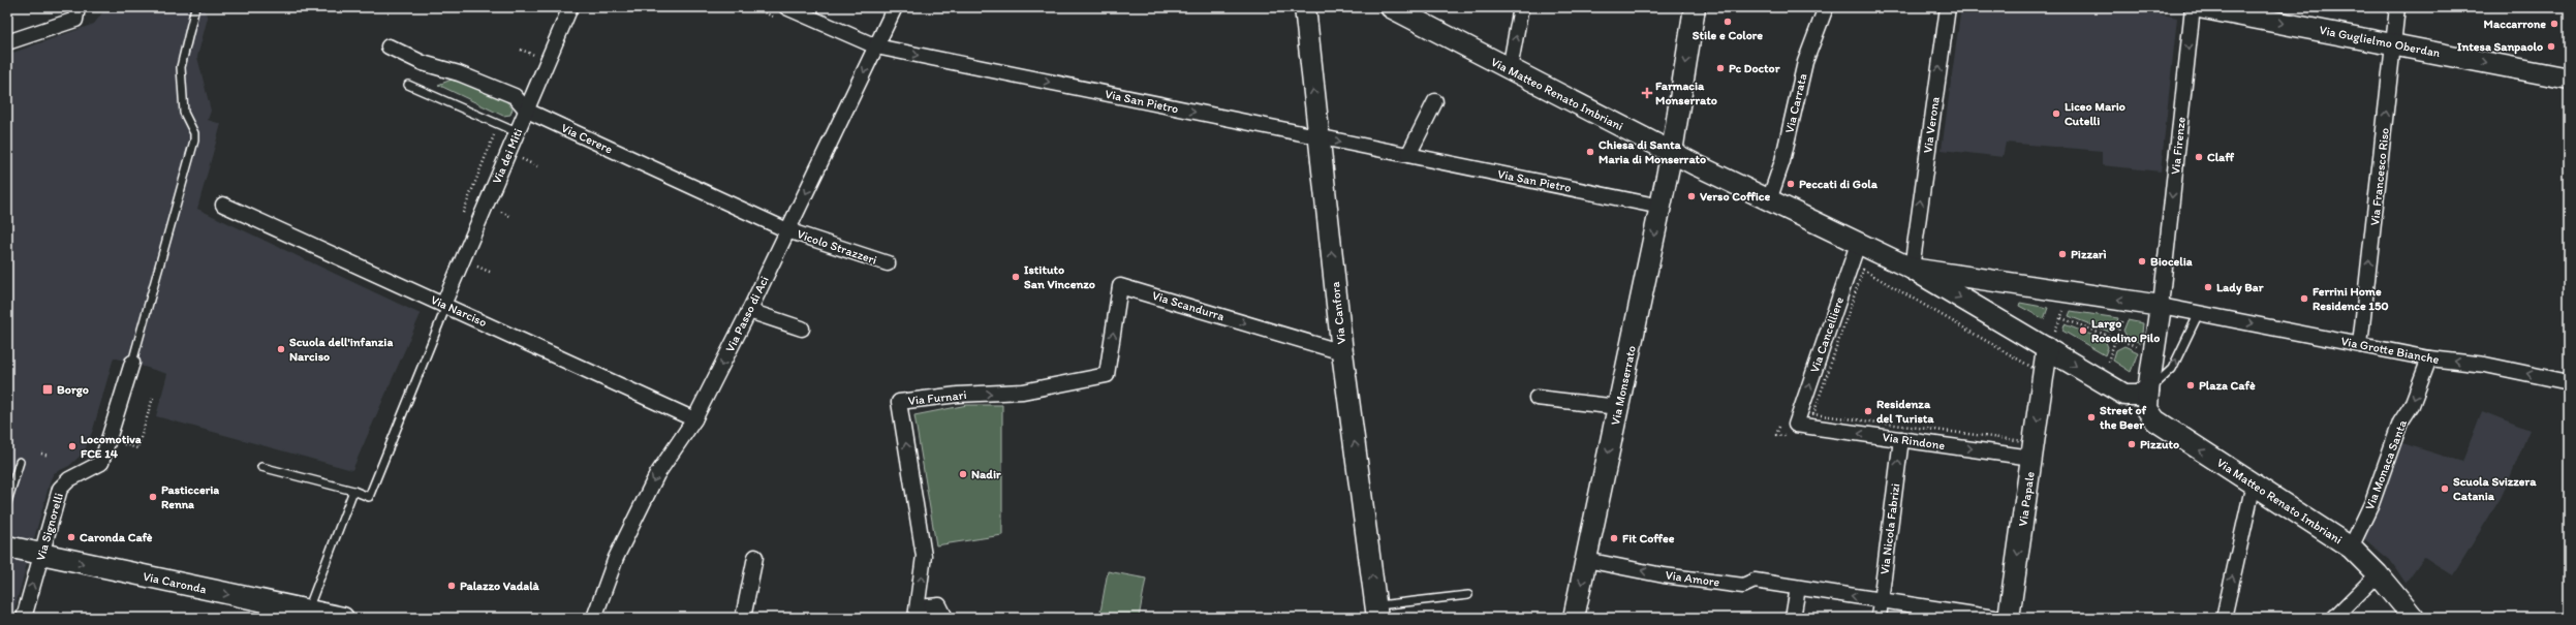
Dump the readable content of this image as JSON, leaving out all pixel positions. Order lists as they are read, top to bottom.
{
  "streets": {
    "main road": [
      "Via Guglielmo Oberdan",
      "Via Matteo Renato Imbriani",
      "Via Canfora",
      "Via Monserrato",
      "Via Papale",
      "Via Caronda"
    ],
    "street": [
      "Via San Pietro",
      "Via Carrata",
      "Via Verona",
      "Via Cerere",
      "Via Firenze",
      "Via dei Miti",
      "Via Francesco Riso",
      "Vicolo Strazzeri",
      "Via Scandurra",
      "Via Narciso",
      "Via Passo di Aci",
      "Via Cancelliere",
      "Via Grotte Bianche",
      "Via Furnari",
      "Via Rindone",
      "Via Monaca Santa",
      "Via Signorelli",
      "Via Nicola Fabrizi",
      "Via Amore"
    ]
  },
  "crossings": [
    ["Via Guglielmo Oberdan", "Via Francesco Riso"],
    ["Via Matteo Renato Imbriani", "Via Carrata"],
    ["Via Matteo Renato Imbriani", "Via Verona"],
    ["Via Matteo Renato Imbriani", "Via Firenze"],
    ["Via Matteo Renato Imbriani", "Via Cancelliere"],
    ["Via Matteo Renato Imbriani", "Via Grotte Bianche"],
    ["Via Matteo Renato Imbriani", "Via Monserrato"],
    ["Via Matteo Renato Imbriani", "Via Monaca Santa"],
    ["Via San Pietro", "Via Canfora"],
    ["Via San Pietro", "Via Passo di Aci"],
    ["Via San Pietro", "Via Monserrato"],
    ["Via Cerere", "Via dei Miti"],
    ["Via Cerere", "Vicolo Strazzeri"],
    ["Via Cerere", "Via Passo di Aci"],
    ["Via Firenze", "Via Grotte Bianche"],
    ["Via dei Miti", "Via Narciso"],
    ["Via Francesco Riso", "Via Grotte Bianche"],
    ["Vicolo Strazzeri", "Via Passo di Aci"],
    ["Via Scandurra", "Via Canfora"],
    ["Via Scandurra", "Via Furnari"],
    ["Via Narciso", "Via Passo di Aci"],
    ["Via Cancelliere", "Via Rindone"],
    ["Via Grotte Bianche", "Via Monaca Santa"],
    ["Via Monserrato", "Via Amore"],
    ["Via Rindone", "Via Papale"],
    ["Via Rindone", "Via Nicola Fabrizi"],
    ["Via Signorelli", "Via Caronda"],
    ["Via Nicola Fabrizi", "Via Amore"]
  ],
  "one_way": [
    "Via Guglielmo Oberdan",
    "Via San Pietro",
    "Via Verona",
    "Via Firenze",
    "Via Francesco Riso",
    "Via Canfora",
    "Via Passo di Aci",
    "Via Cancelliere",
    "Via Monserrato",
    "Via Monaca Santa",
    "Via Papale",
    "Via Nicola Fabrizi",
    "Via Amore",
    "Via Caronda"
  ],
  "places": {
    "other": [
      "Stile e Colore",
      "Maccarrone",
      "Intesa Sanpaolo",
      "Pc Doctor",
      "Liceo Mario Cutelli",
      "Chiesa di Santa Maria di Monserrato",
      "Claff",
      "Peccati di Gola",
      "Verso Coffice",
      "Pizzarì",
      "Biocelia",
      "Istituto San Vincenzo",
      "Lady Bar",
      "Ferrini Home Residence 150",
      "Largo Rosolino Pilo",
      "Scuola dell'infanzia Narciso",
      "Plaza Cafè",
      "Residenza del Turista",
      "Street of the Beer",
      "Pizzuto",
      "Locomotiva FCE 14",
      "Nadir",
      "Scuola Svizzera Catania",
      "Pasticceria Renna",
      "Caronda Cafè",
      "Fit Coffee",
      "Palazzo Vadalà"
    ],
    "health": ["Farmacia Monserrato"],
    "transit": ["Borgo"]
  }
}
